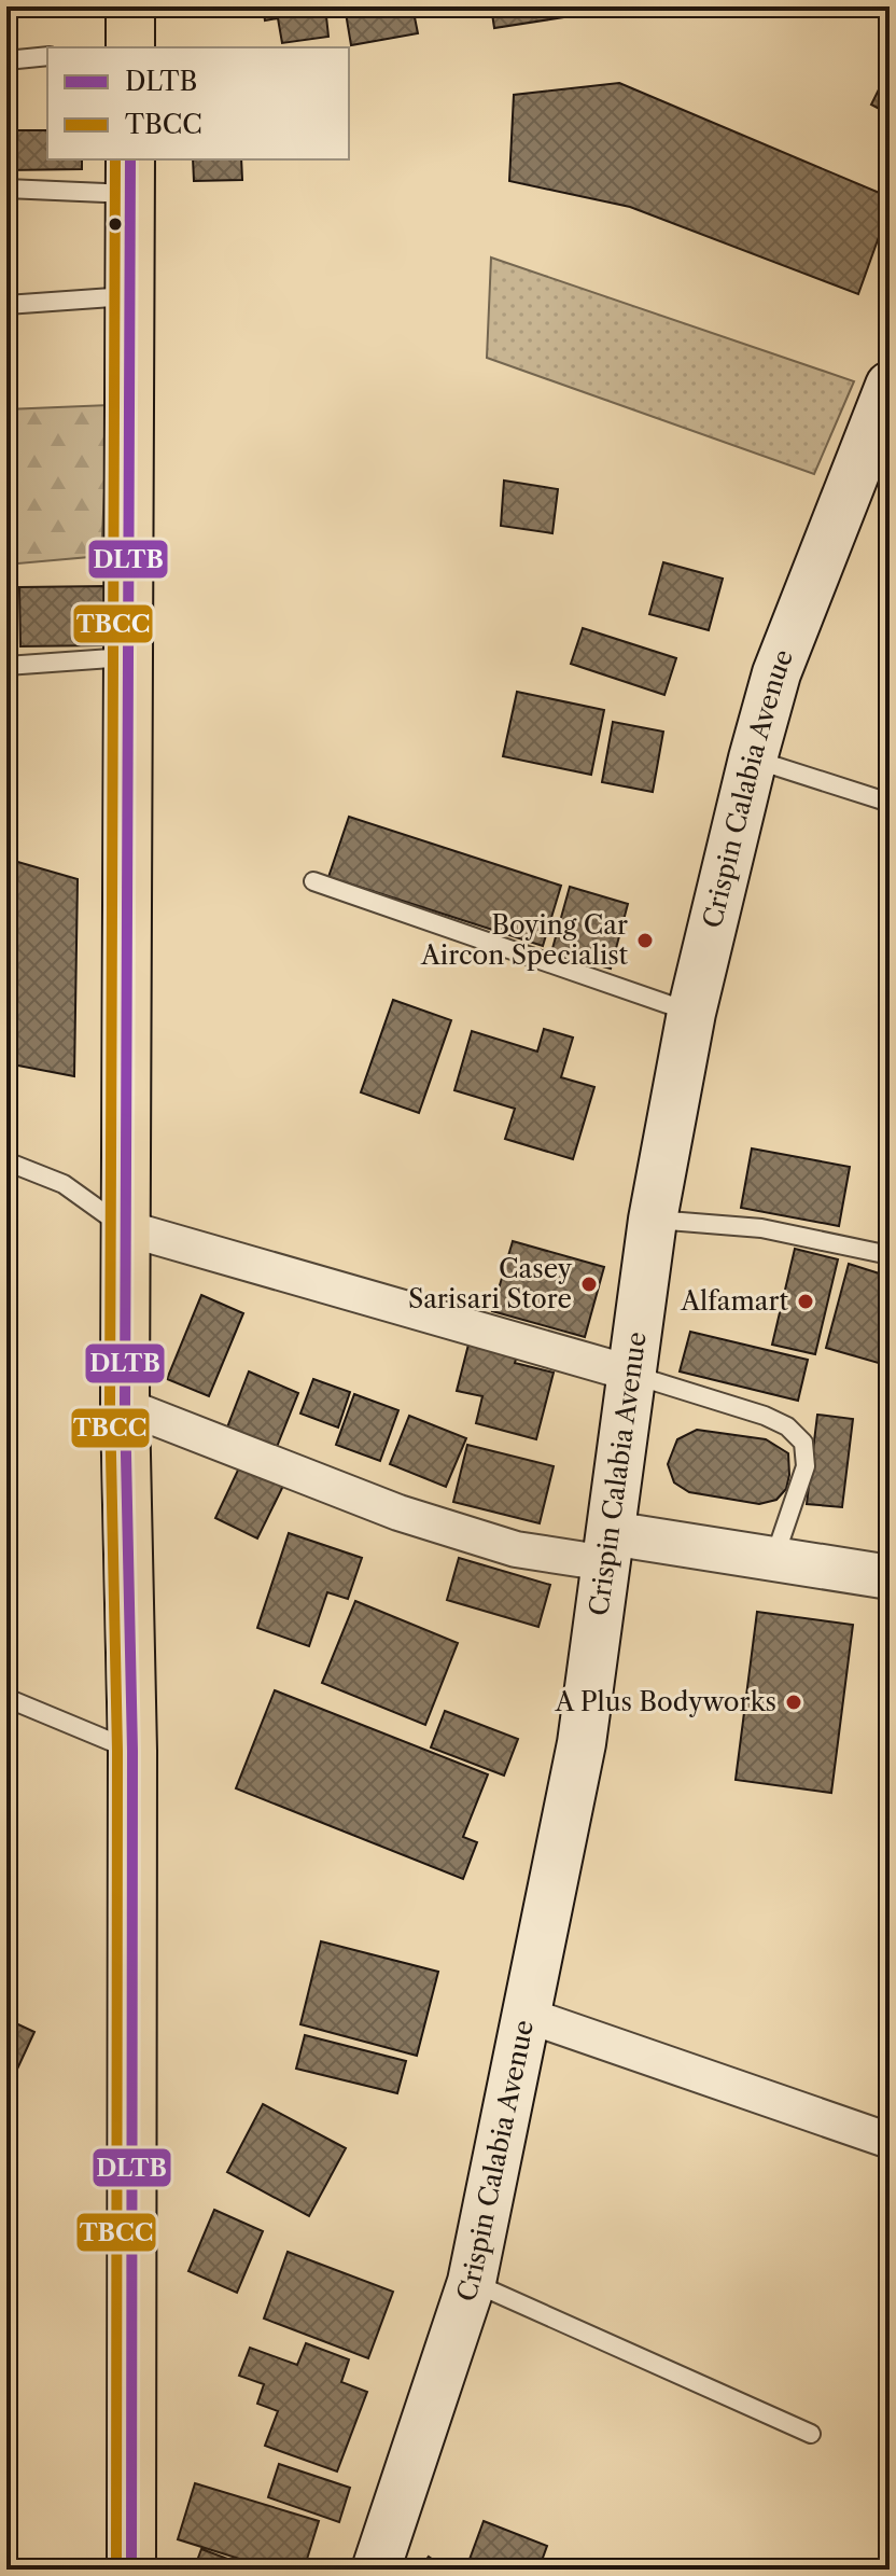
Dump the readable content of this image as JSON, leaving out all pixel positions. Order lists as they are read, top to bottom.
{
  "streets": {
    "main road": ["Crispin Calabia Avenue"]
  },
  "places": [
    "Boying Car Aircon Specialist",
    "Casey Sarisari Store",
    "Alfamart",
    "A Plus Bodyworks"
  ],
  "lines": ["transit line DLTB", "transit line TBCC"],
  "legend": ["DLTB", "TBCC"]
}
